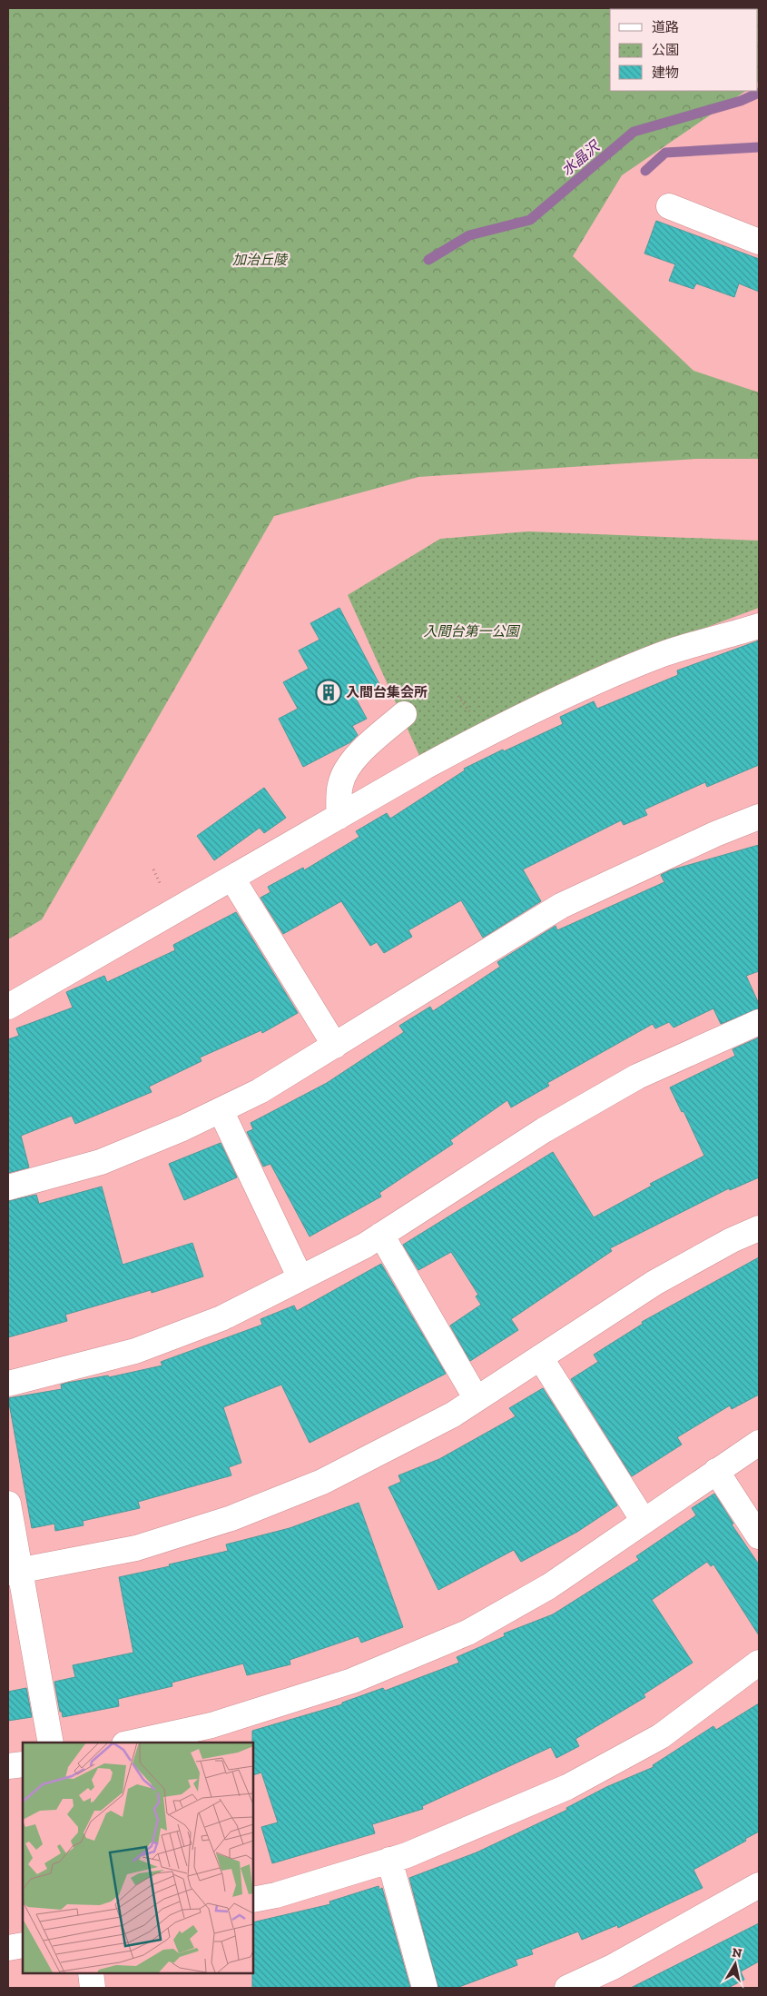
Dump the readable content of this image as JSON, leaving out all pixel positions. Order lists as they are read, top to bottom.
{
  "water": ["水晶沢"],
  "parks": ["加治丘陵", "入間台第一公園"],
  "places": {
    "building": ["入間台集会所"]
  },
  "legend": ["道路", "公園", "建物"],
  "north": "top"
}
